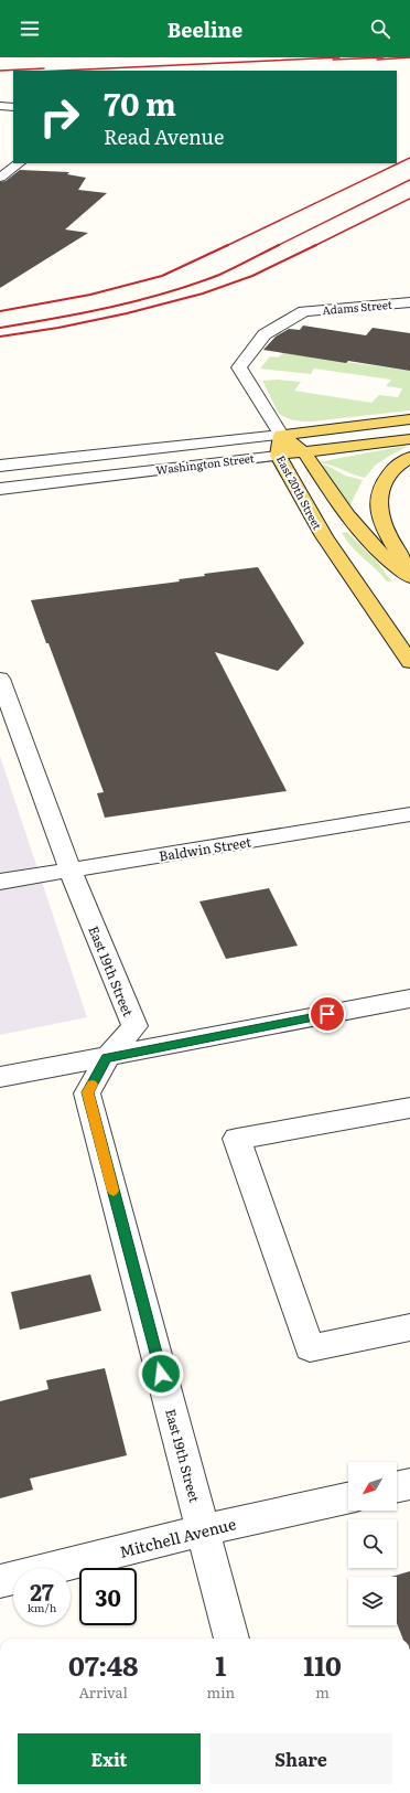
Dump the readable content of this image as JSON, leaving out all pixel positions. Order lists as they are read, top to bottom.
{
  "streets": {
    "main road": ["Washington Street", "East 20th Street"],
    "street": [
      "Adams Street",
      "Baldwin Street",
      "East 19th Street",
      "Mitchell Avenue"
    ]
  },
  "crossings": [
    ["Adams Street", "East 20th Street"],
    ["Washington Street", "East 20th Street"],
    ["Baldwin Street", "East 19th Street"],
    ["East 19th Street", "Mitchell Avenue"]
  ],
  "north": "bottom left",
  "page": {
    "header": "Beeline",
    "turn": ["70 m", "Read Avenue"],
    "speed": "27 km/h",
    "limit": "30",
    "eta": [
      "07:48",
      "Arrival",
      "1",
      "min",
      "110",
      "m"
    ],
    "buttons": ["Exit", "Share"]
  }
}
